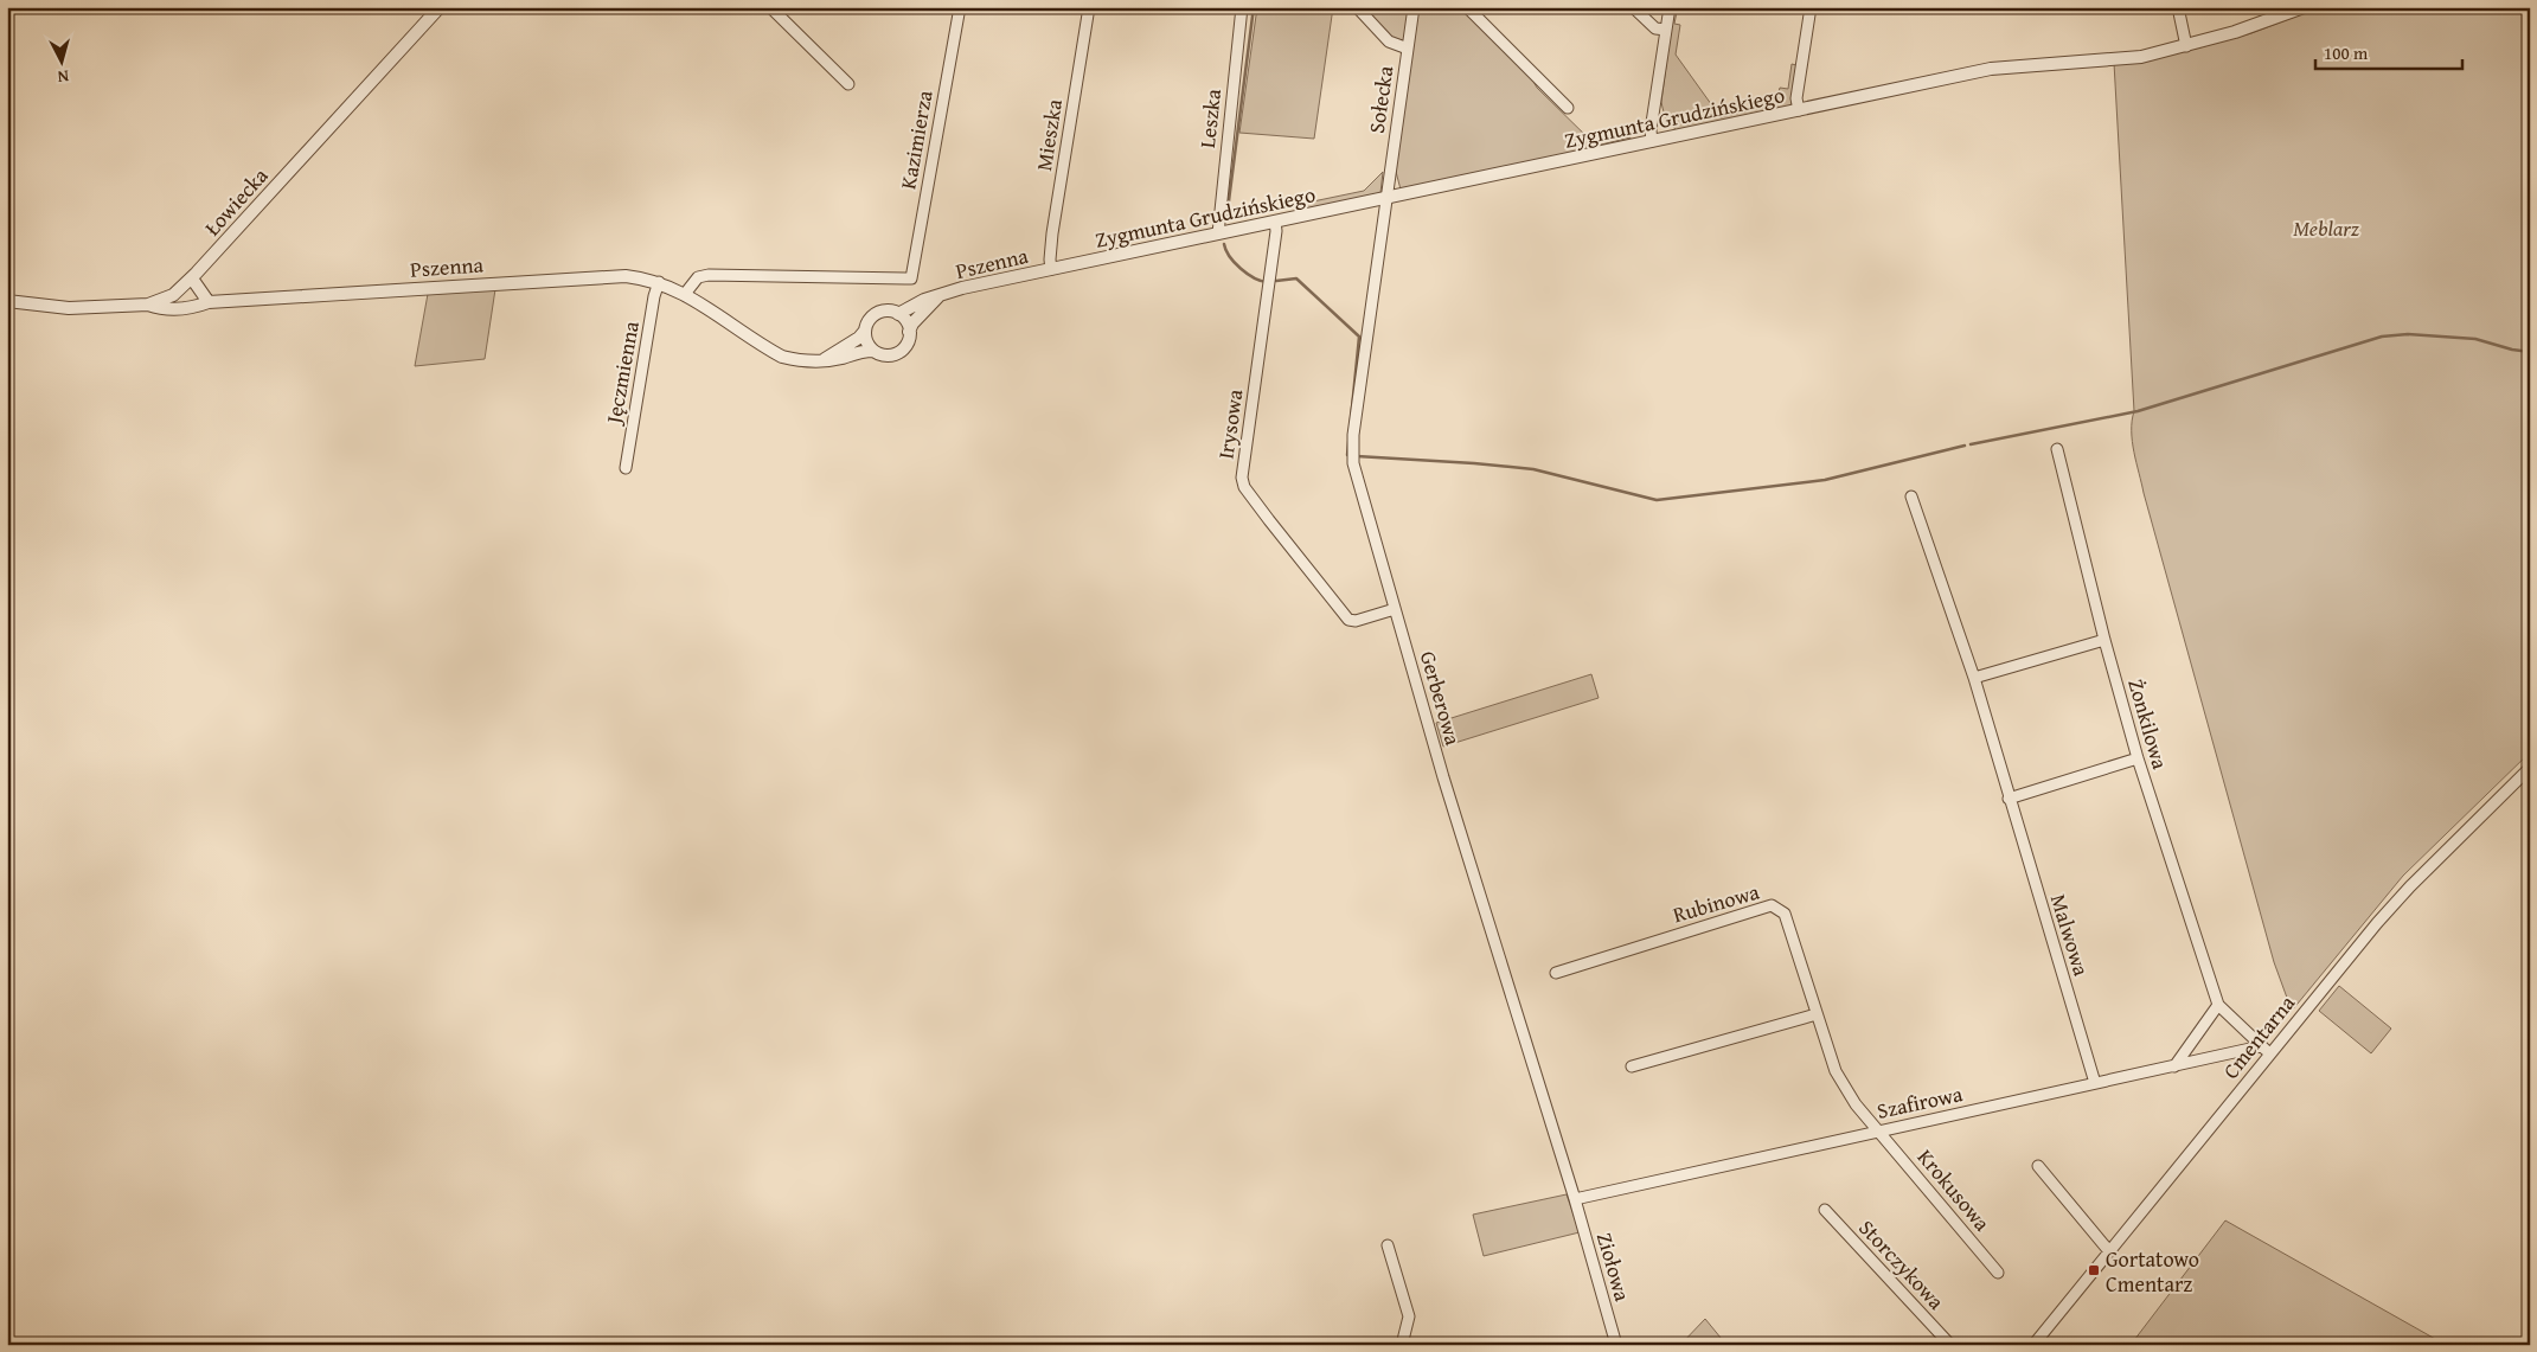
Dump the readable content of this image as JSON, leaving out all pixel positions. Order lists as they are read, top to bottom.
{
  "streets": {
    "street": [
      "Sołecka",
      "Zygmunta Grudzińskiego",
      "Leszka",
      "Mieszka",
      "Kazimierza",
      "Łowiecka",
      "Pszenna",
      "Jęczmienna",
      "Irysowa",
      "Gerberowa",
      "Żonkilowa",
      "Rubinowa",
      "Malwowa",
      "Cmentarna",
      "Szafirowa",
      "Krokusowa",
      "Storczykowa",
      "Ziołowa"
    ]
  },
  "crossings": [
    ["Sołecka", "Zygmunta Grudzińskiego"],
    ["Sołecka", "Gerberowa"],
    ["Zygmunta Grudzińskiego", "Leszka"],
    ["Zygmunta Grudzińskiego", "Mieszka"],
    ["Zygmunta Grudzińskiego", "Pszenna"],
    ["Zygmunta Grudzińskiego", "Irysowa"],
    ["Zygmunta Grudzińskiego", "Gerberowa"],
    ["Mieszka", "Pszenna"],
    ["Kazimierza", "Pszenna"],
    ["Łowiecka", "Pszenna"],
    ["Pszenna", "Jęczmienna"],
    ["Irysowa", "Gerberowa"],
    ["Gerberowa", "Szafirowa"],
    ["Gerberowa", "Ziołowa"],
    ["Żonkilowa", "Szafirowa"],
    ["Rubinowa", "Szafirowa"],
    ["Rubinowa", "Krokusowa"],
    ["Malwowa", "Szafirowa"],
    ["Szafirowa", "Krokusowa"],
    ["Szafirowa", "Ziołowa"]
  ],
  "parks": ["Meblarz"],
  "places": {
    "transit": ["Gortatowo Cmentarz"]
  },
  "scale_bar": "100 m",
  "north": "bottom"
}
